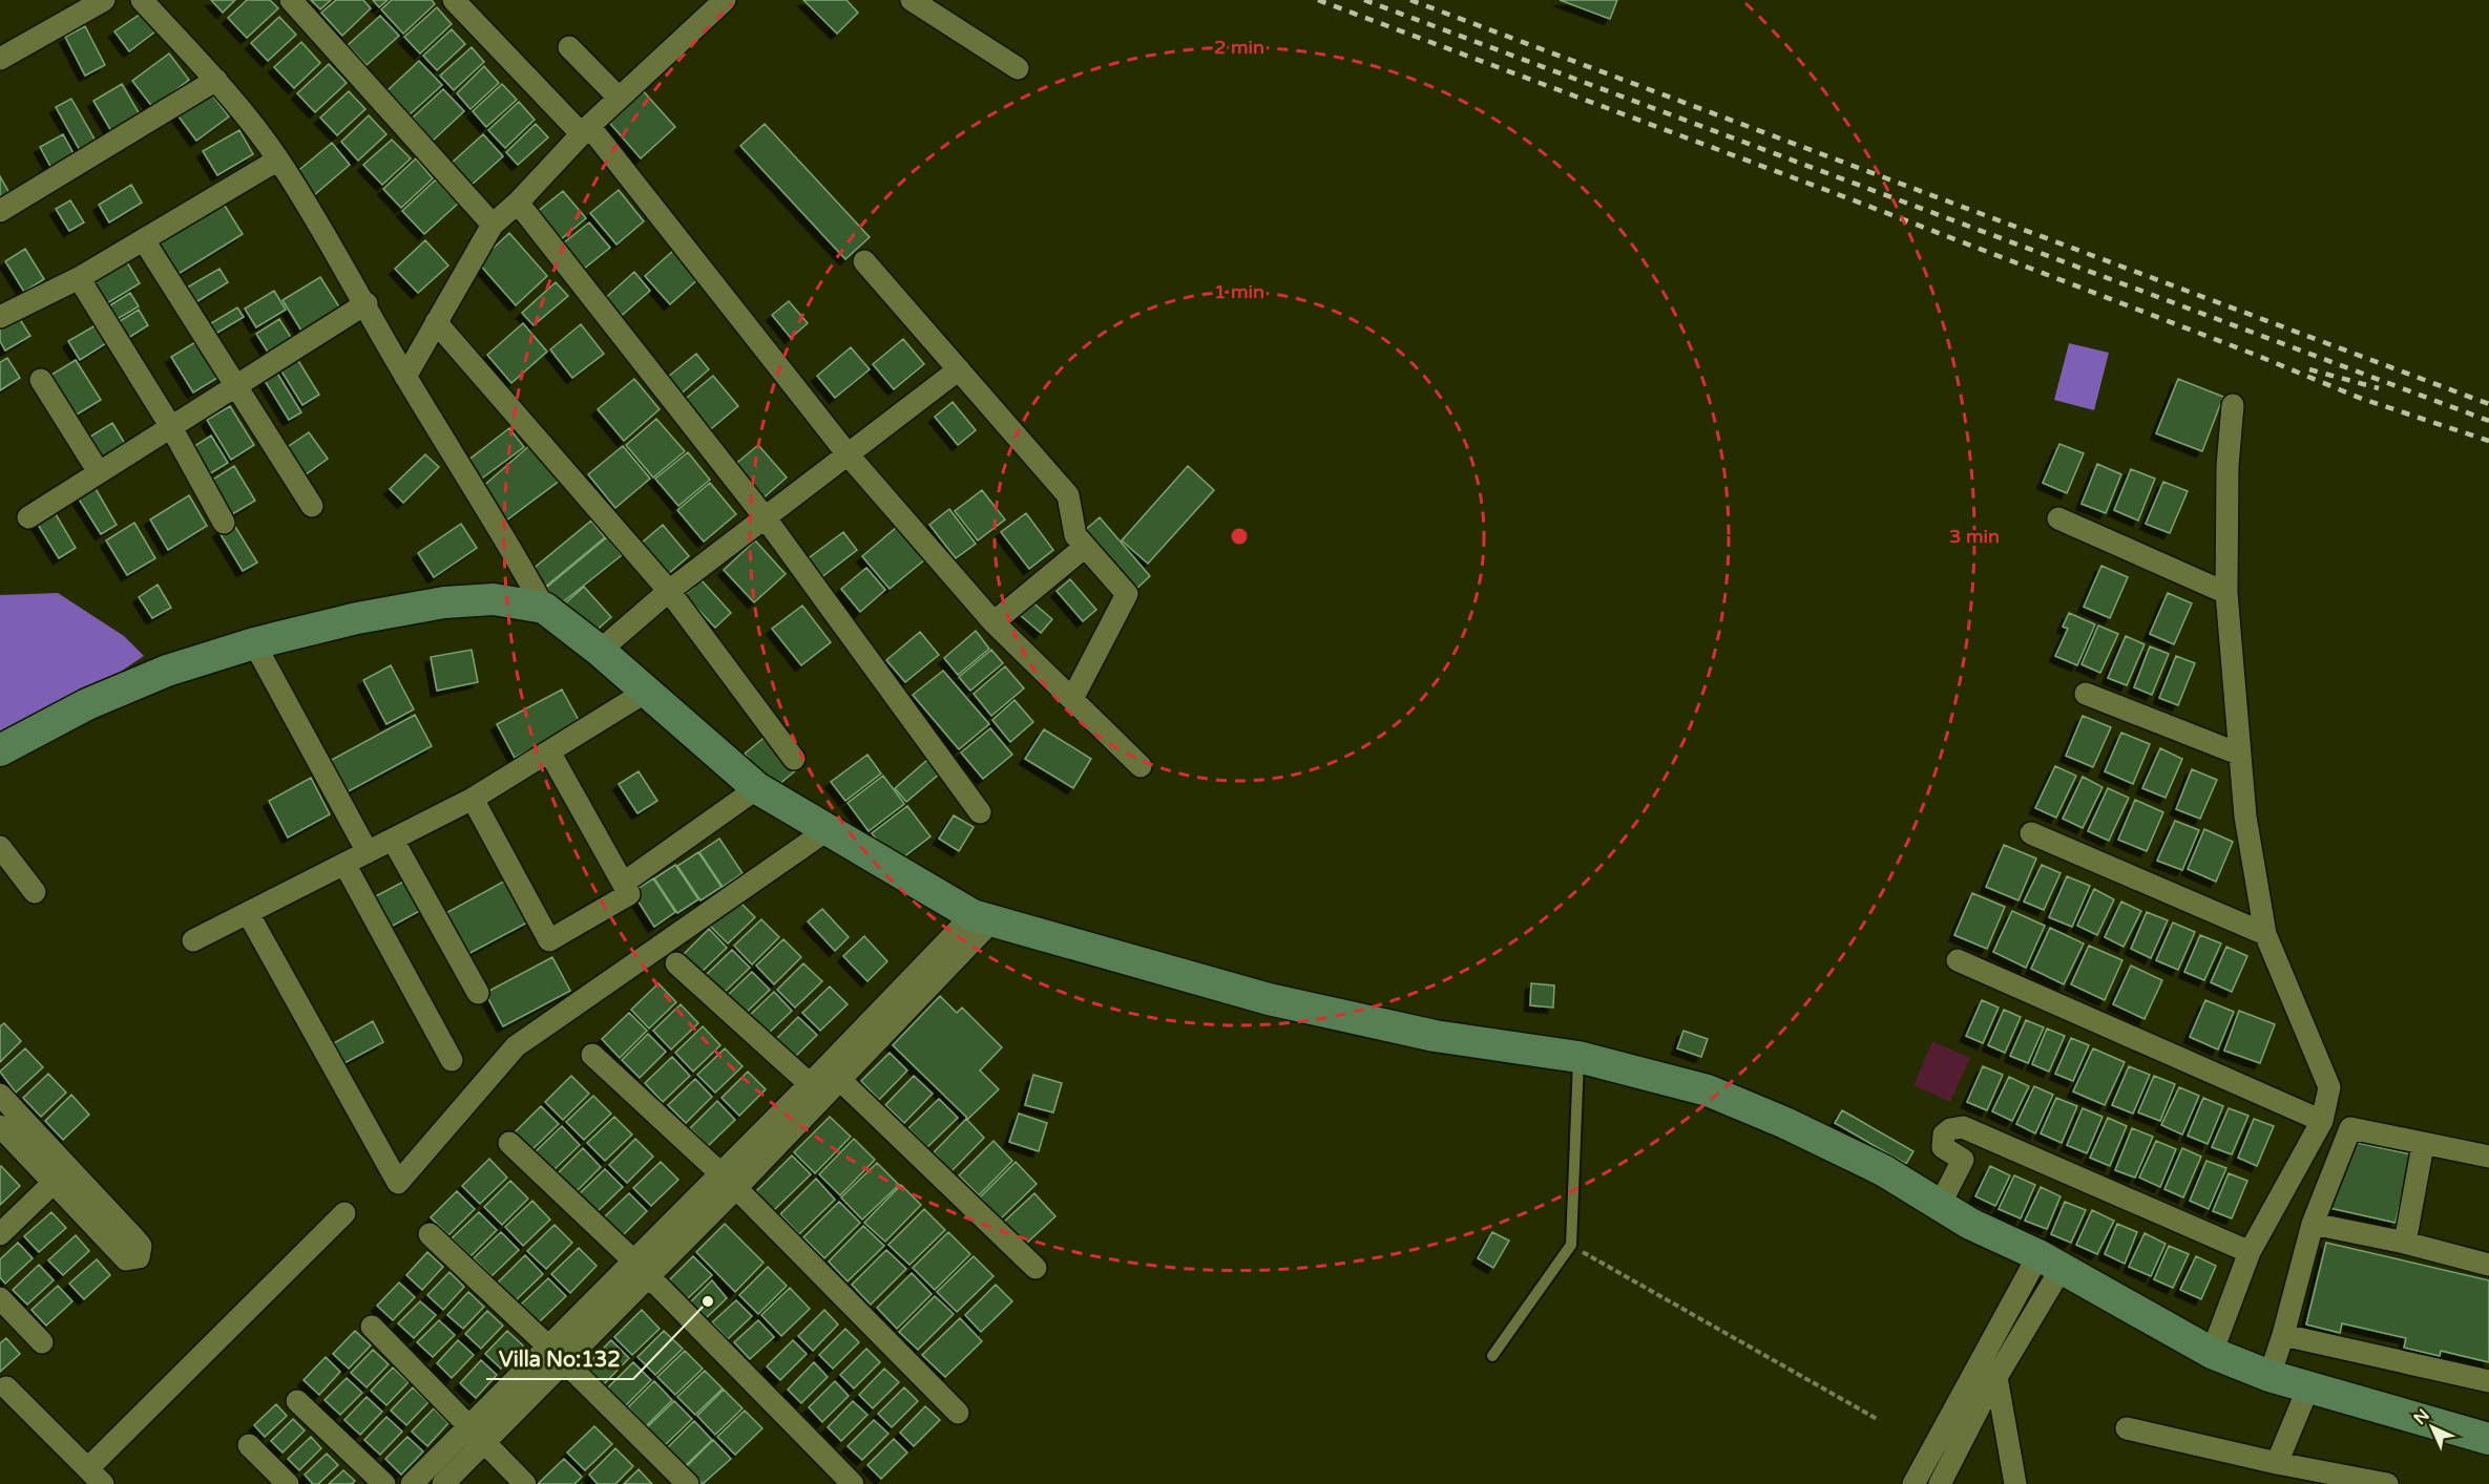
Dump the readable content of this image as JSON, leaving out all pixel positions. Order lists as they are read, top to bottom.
{
  "places": ["Villa No:132"],
  "north": "top left",
  "rings": ["2 min", "1 min", "3 min"]
}
